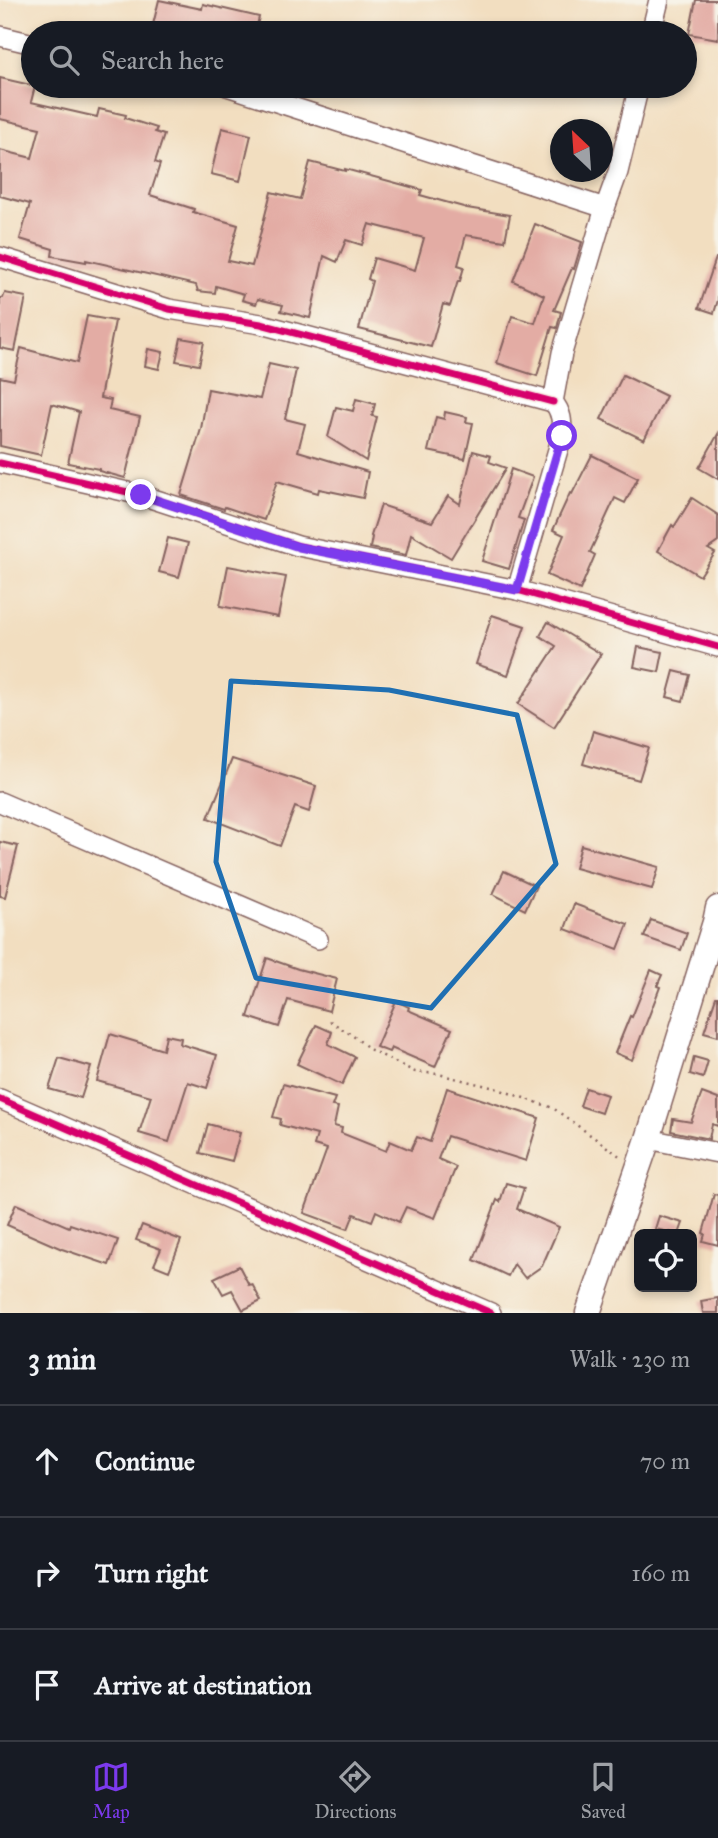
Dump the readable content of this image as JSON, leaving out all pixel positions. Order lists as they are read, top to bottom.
{
  "north": "top left",
  "page": {
    "search": "Search here",
    "heading": ["3 min", "Walk · 230 m"],
    "list": [
      ["Continue", "70 m"],
      ["Turn right", "160 m"],
      "Arrive at destination"
    ],
    "nav": ["Map", "Directions", "Saved"]
  }
}
